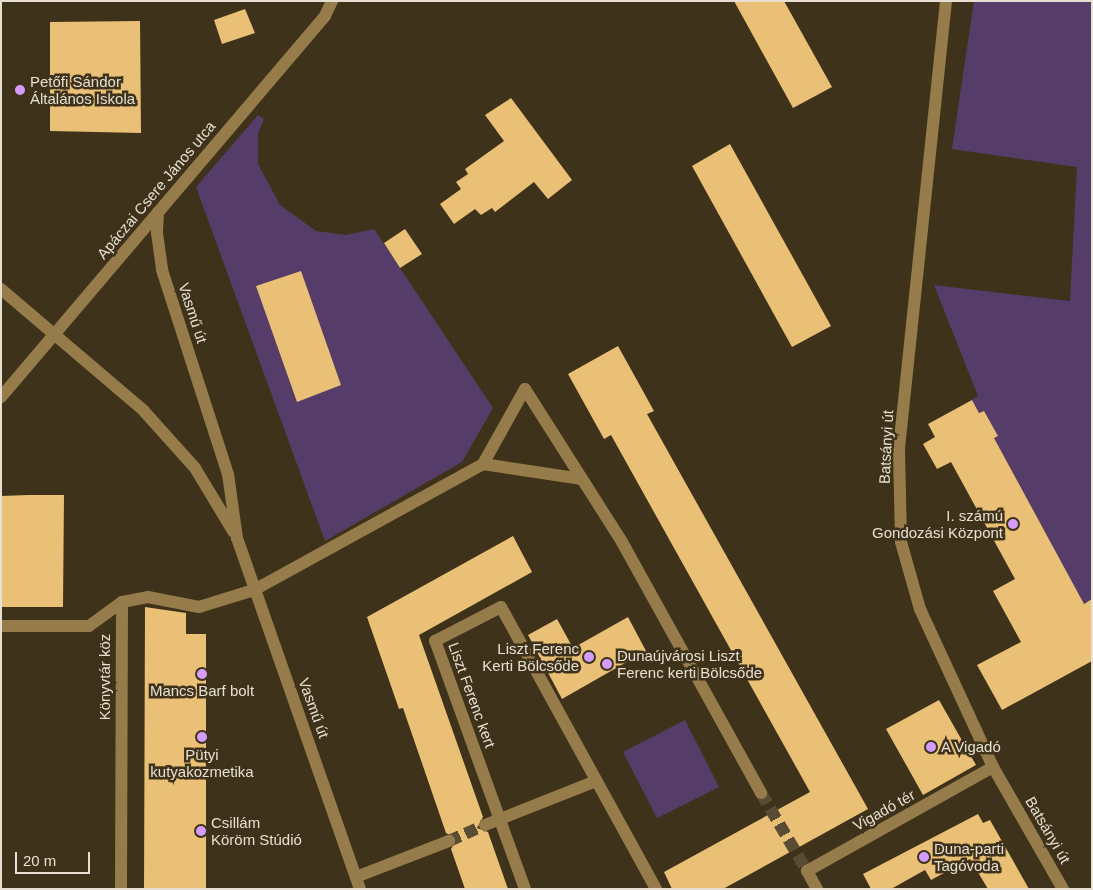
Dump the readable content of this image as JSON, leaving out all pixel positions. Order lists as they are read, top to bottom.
{
  "streets": {
    "street": [
      "Apáczai Csere János utca",
      "Vasmű út",
      "Batsányi út",
      "Könyvtár köz",
      "Liszt Ferenc kert",
      "Vigadó tér"
    ]
  },
  "crossings": [
    ["Apáczai Csere János utca", "Vasmű út"],
    ["Batsányi út", "Vigadó tér"]
  ],
  "places": [
    "Petőfi Sándor Általános Iskola",
    "I. számú Gondozási Központ",
    "Liszt Ferenc Kerti Bölcsőde",
    "Dunaújvárosi Liszt Ferenc kerti Bölcsőde",
    "Mancs Barf bolt",
    "Pütyi kutyakozmetika",
    "A Vigadó",
    "Csillám Köröm Stúdió",
    "Duna-parti Tagóvoda"
  ],
  "scale_bar": "20 m"
}
